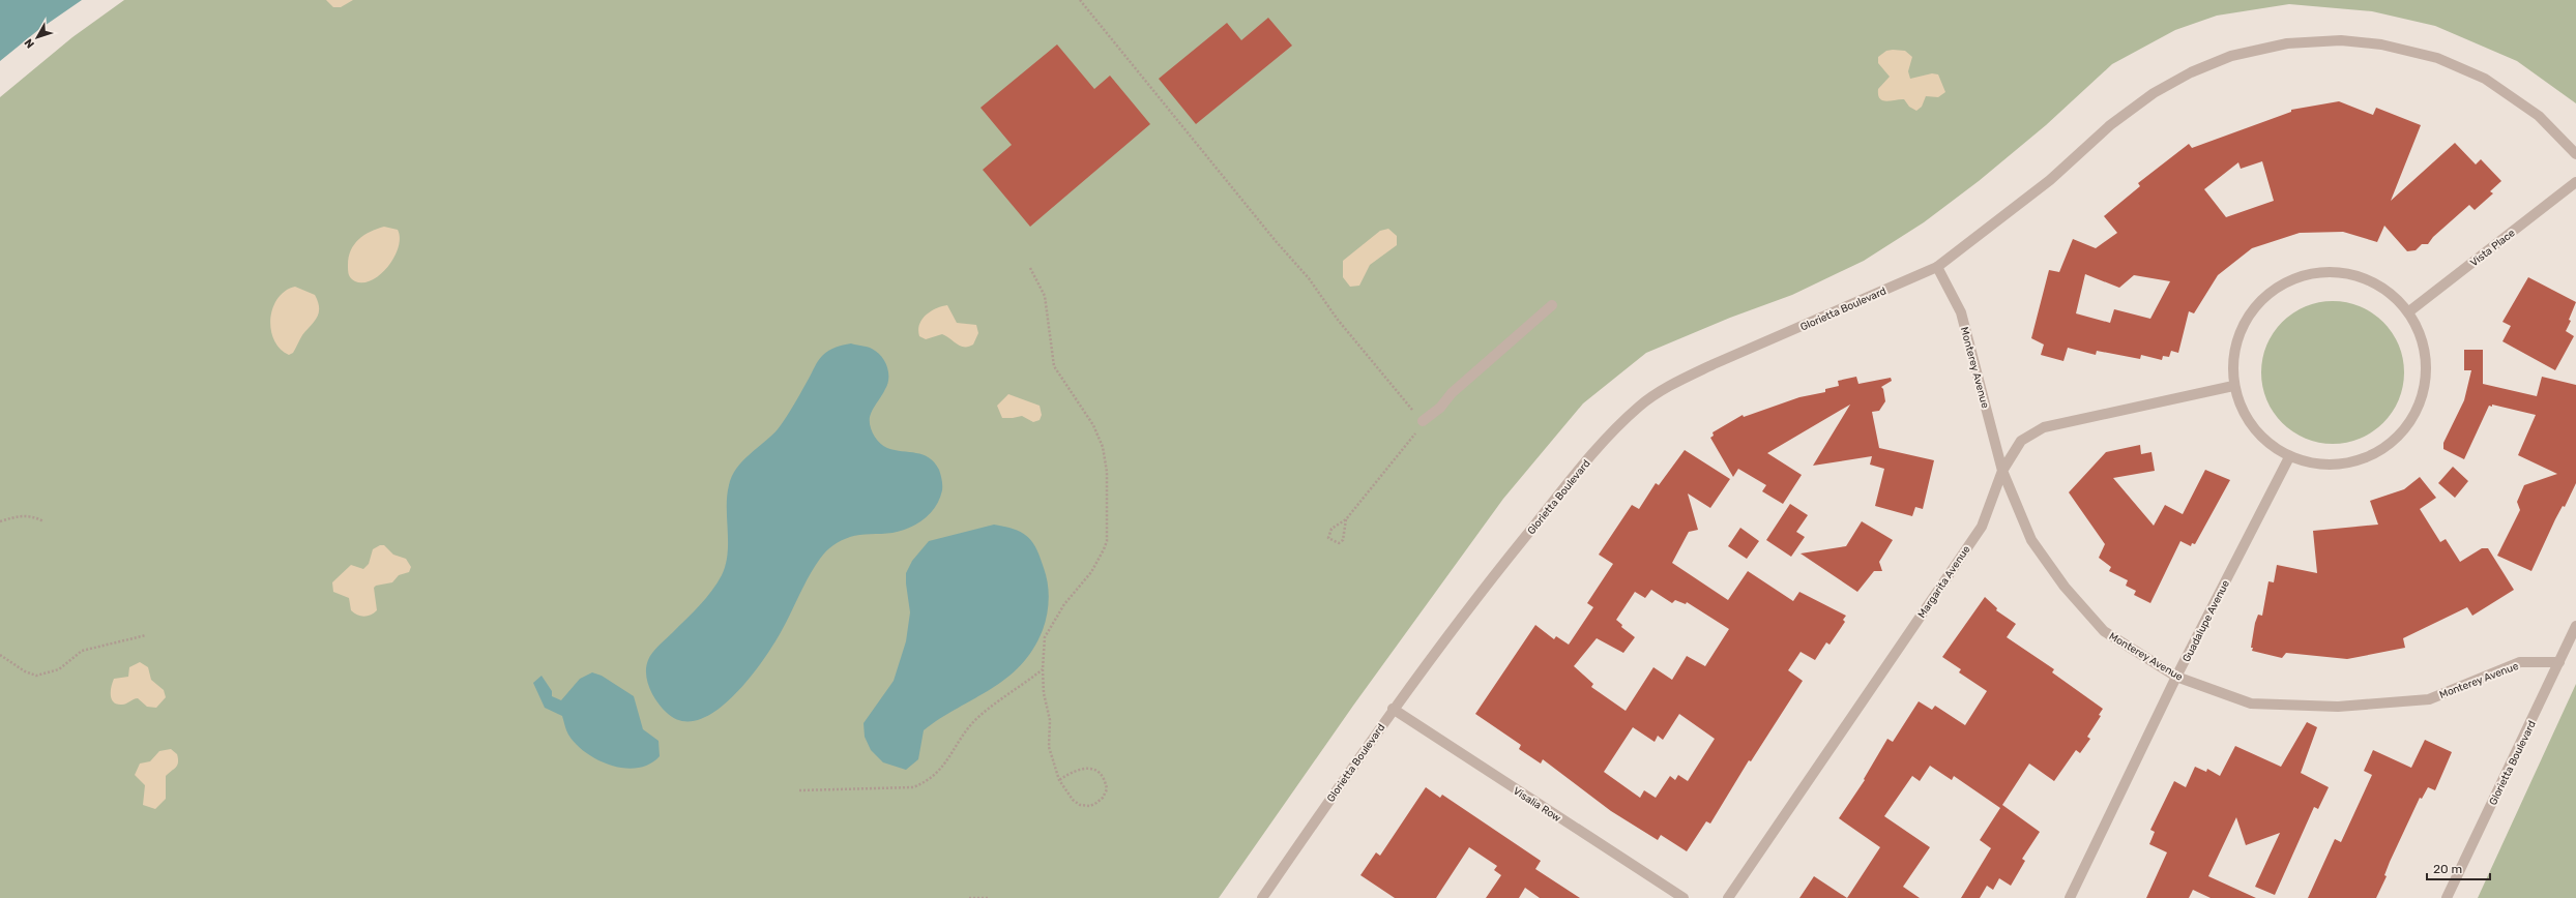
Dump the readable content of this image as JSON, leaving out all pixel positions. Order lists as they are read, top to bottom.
{
  "streets": {
    "street": [
      "Vista Place",
      "Glorietta Boulevard",
      "Monterey Avenue",
      "Margarita Avenue",
      "Guadalupe Avenue",
      "Visalia Row"
    ]
  },
  "crossings": [
    ["Glorietta Boulevard", "Monterey Avenue"],
    ["Glorietta Boulevard", "Visalia Row"],
    ["Monterey Avenue", "Margarita Avenue"],
    ["Monterey Avenue", "Guadalupe Avenue"]
  ],
  "scale_bar": "20 m",
  "north": "bottom left"
}
